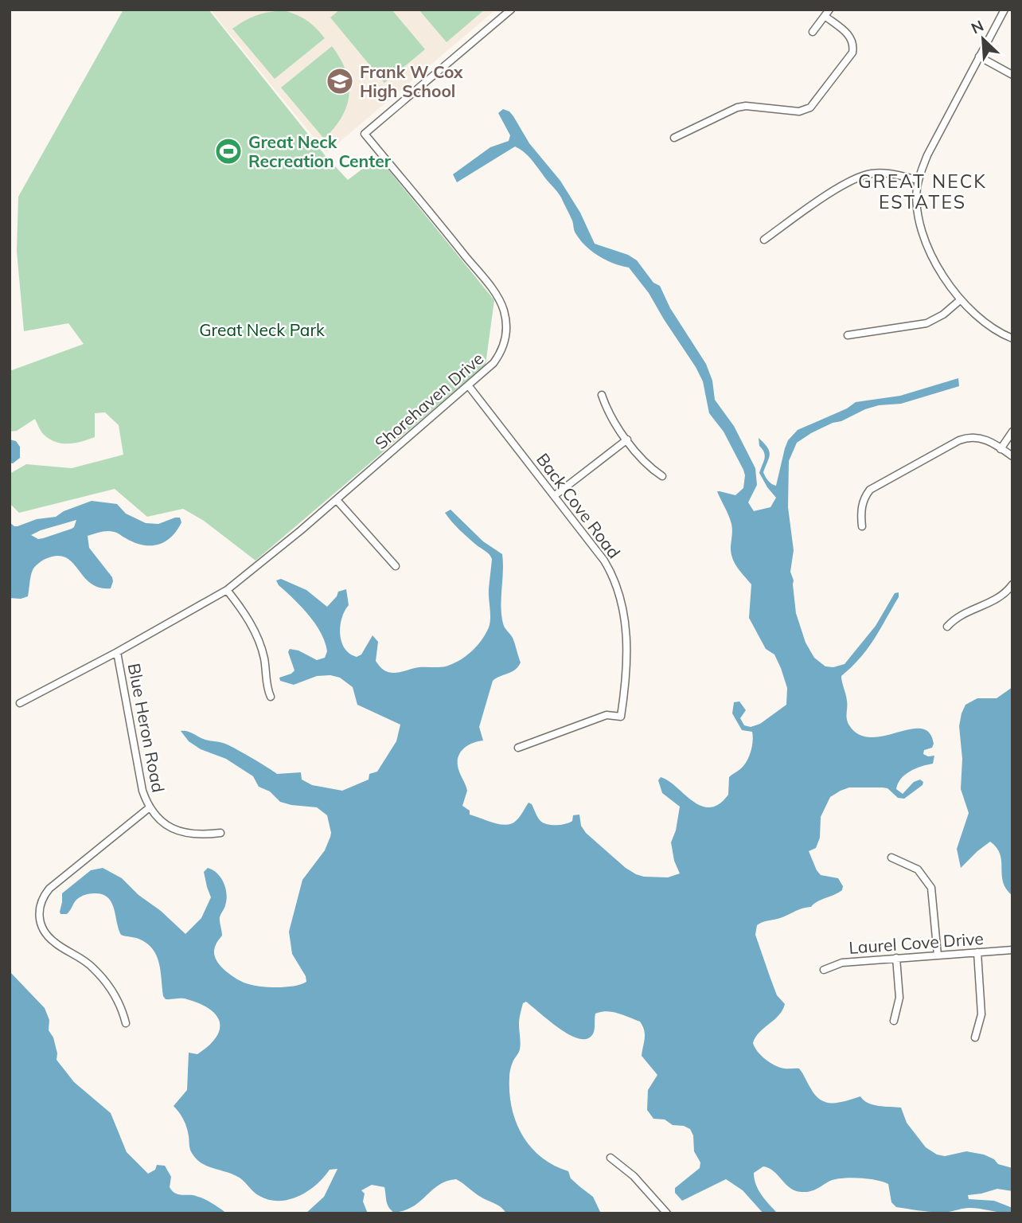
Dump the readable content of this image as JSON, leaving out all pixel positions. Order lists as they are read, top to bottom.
{
  "streets": {
    "street": [
      "Shorehaven Drive",
      "Back Cove Road",
      "Blue Heron Road",
      "Laurel Cove Drive"
    ]
  },
  "crossings": [
    ["Shorehaven Drive", "Back Cove Road"],
    ["Shorehaven Drive", "Blue Heron Road"]
  ],
  "districts": ["GREAT NECK ESTATES"],
  "parks": ["Great Neck Park"],
  "places": {
    "school or university": ["Frank W Cox High School"],
    "sports": ["Great Neck Recreation Center"]
  },
  "north": "top left"
}
